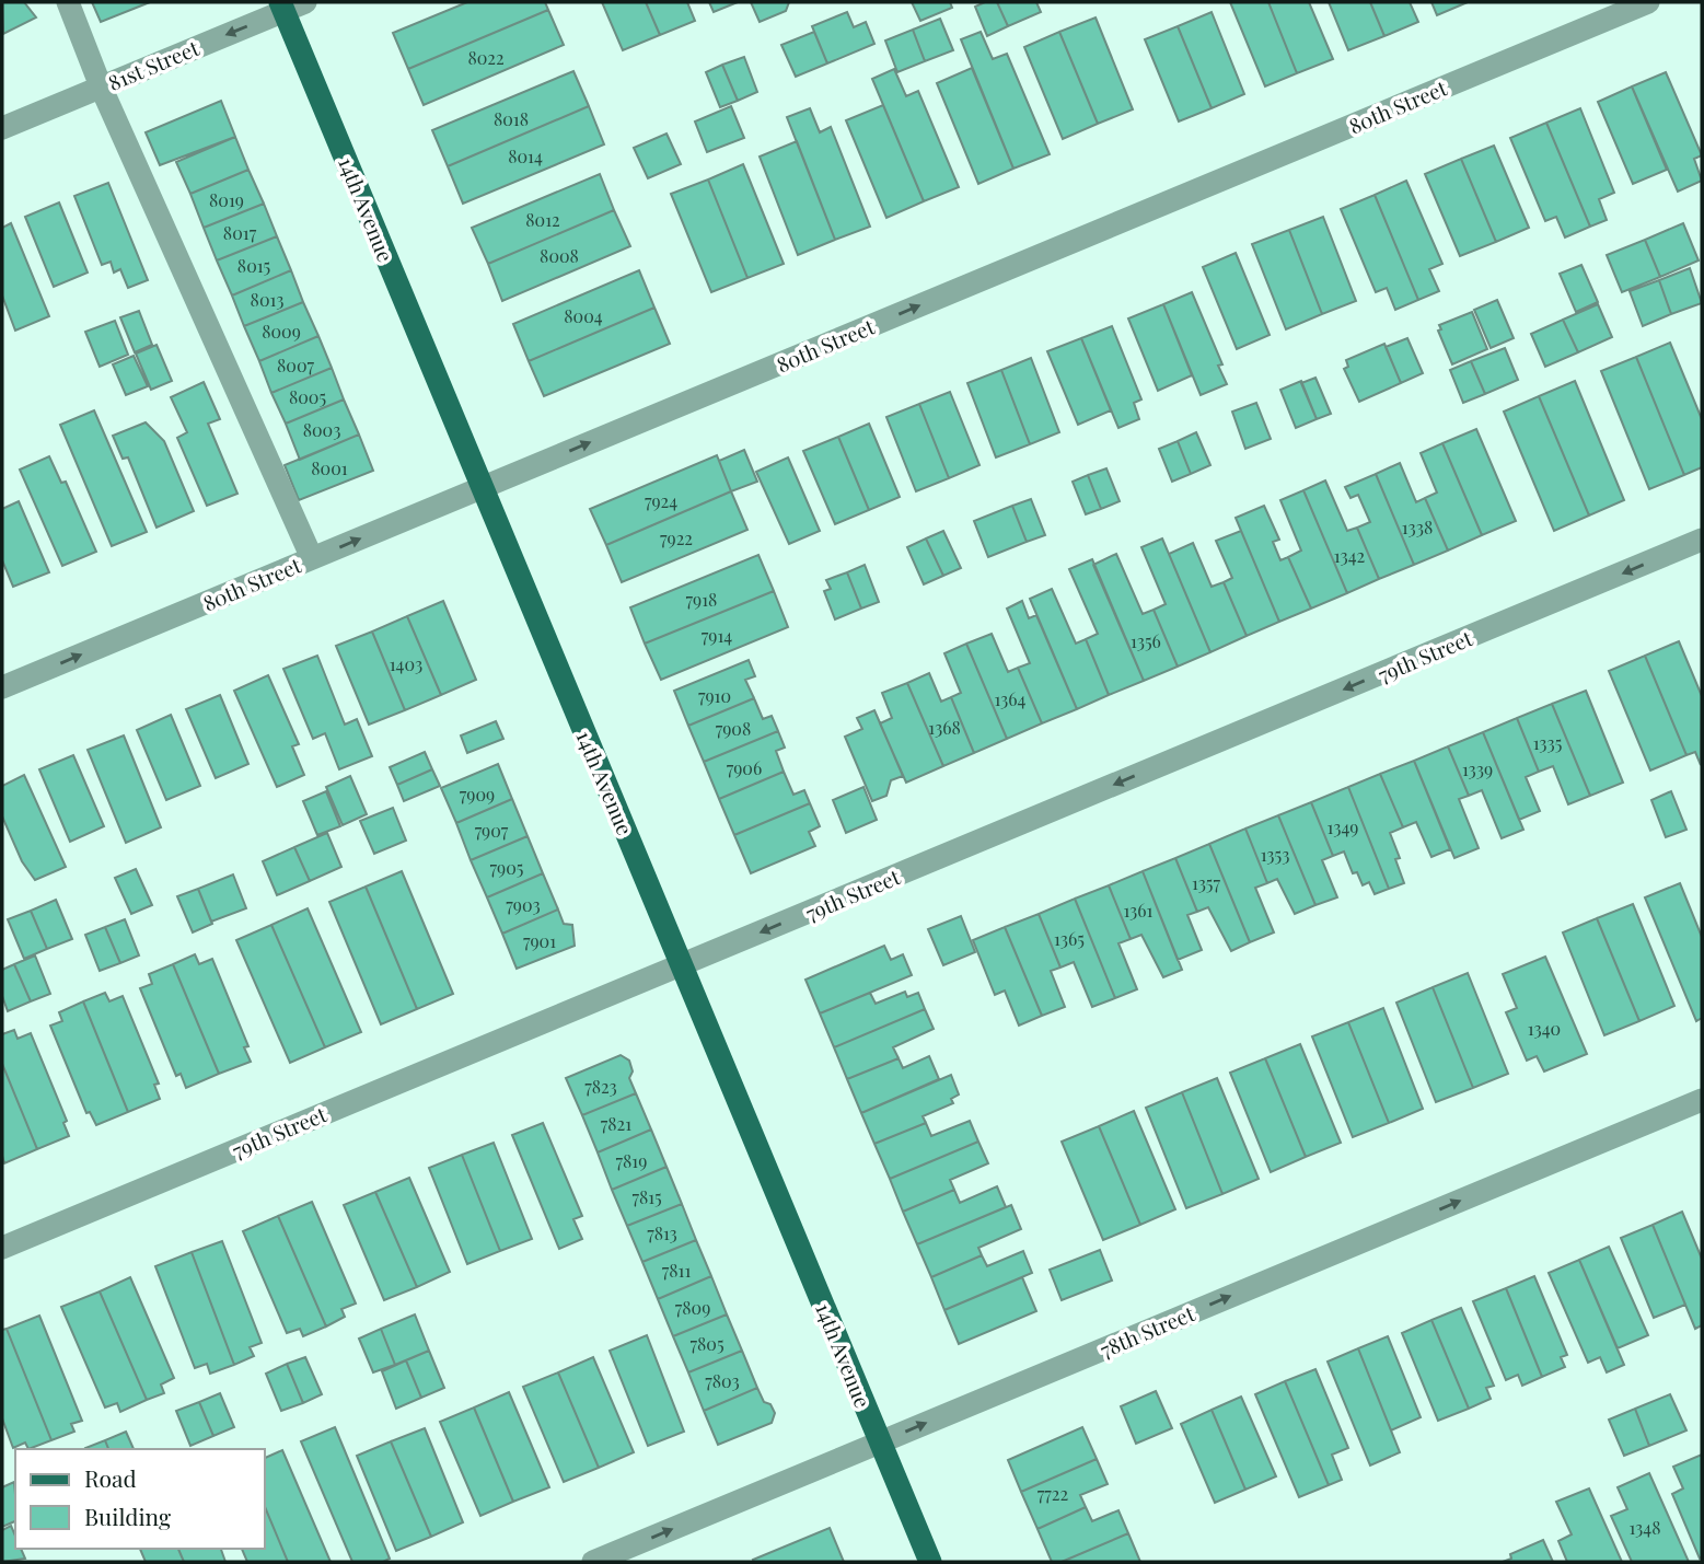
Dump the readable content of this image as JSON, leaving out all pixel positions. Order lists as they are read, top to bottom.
{
  "streets": {
    "main road": ["14th Avenue"],
    "street": [
      "81st Street",
      "80th Street",
      "79th Street",
      "78th Street"
    ]
  },
  "crossings": [
    ["81st Street", "14th Avenue"],
    ["80th Street", "14th Avenue"],
    ["14th Avenue", "79th Street"],
    ["14th Avenue", "78th Street"]
  ],
  "one_way": [
    "81st Street",
    "80th Street",
    "79th Street",
    "78th Street"
  ],
  "house_numbers": [
    "8022",
    "8018",
    "8014",
    "8019",
    "8012",
    "8017",
    "8008",
    "8015",
    "8013",
    "8004",
    "8009",
    "8007",
    "8005",
    "8003",
    "8001",
    "7924",
    "1338",
    "7922",
    "1342",
    "7918",
    "7914",
    "1356",
    "1403",
    "7910",
    "1364",
    "1368",
    "7908",
    "1335",
    "7906",
    "1339",
    "7909",
    "1349",
    "7907",
    "1353",
    "7905",
    "1357",
    "7903",
    "1361",
    "1365",
    "7901",
    "1340",
    "7823",
    "7821",
    "7819",
    "7815",
    "7813",
    "7811",
    "7809",
    "7805",
    "7803",
    "7722",
    "1348"
  ],
  "legend": ["Road", "Building"]
}
